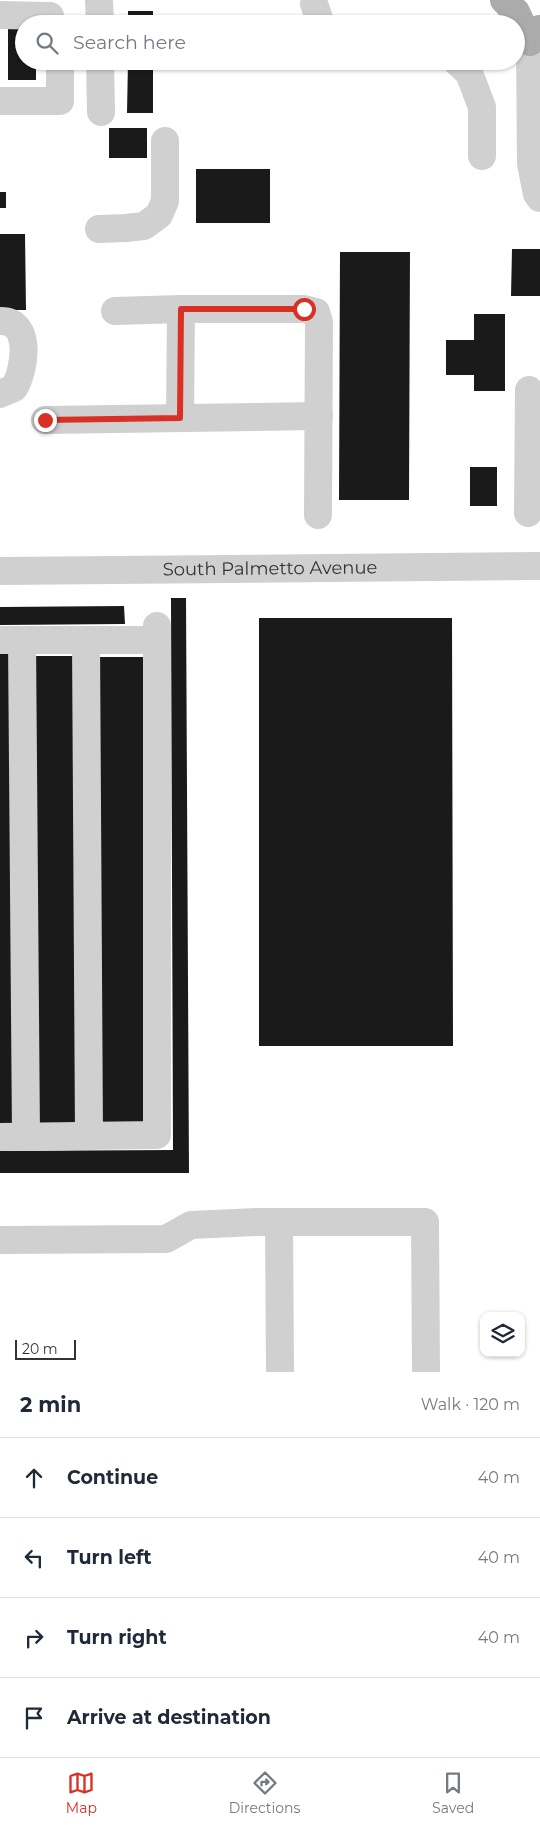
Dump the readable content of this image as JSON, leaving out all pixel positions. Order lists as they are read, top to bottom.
{
  "streets": {
    "street": ["South Palmetto Avenue"]
  },
  "scale_bar": "20 m",
  "page": {
    "search": "Search here",
    "scale": "20 m",
    "heading": ["2 min", "Walk · 120 m"],
    "list": [
      ["Continue", "40 m"],
      ["Turn left", "40 m"],
      ["Turn right", "40 m"],
      "Arrive at destination"
    ],
    "nav": ["Map", "Directions", "Saved"]
  }
}
